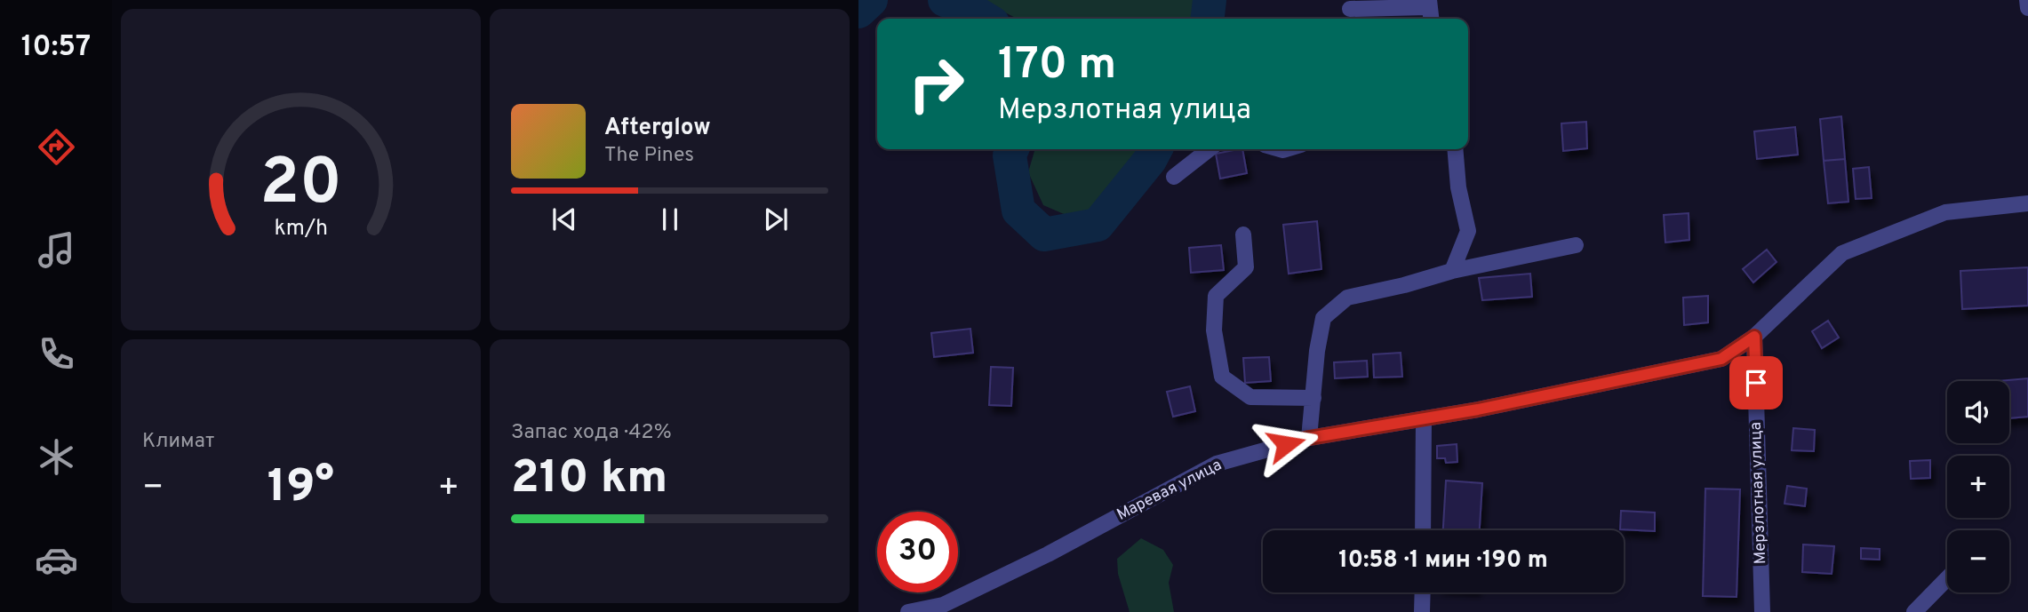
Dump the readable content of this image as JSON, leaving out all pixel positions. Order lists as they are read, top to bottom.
{
  "streets": {
    "street": ["Маревая улица", "Мерзлотная улица"]
  },
  "crossings": [
    ["Маревая улица", "Мерзлотная улица"]
  ],
  "page": {
    "tabs": "10:57",
    "turn": ["170 m", "Мерзлотная улица"],
    "song": ["Afterglow", "The Pines"],
    "tile": [
      "Климат",
      ["Запас хода · 42%", "210 km"]
    ],
    "map_buttons": ["+", "−"],
    "heat": ["−", "19°", "+"],
    "limit": "30",
    "trip": "10:58 · 1 мин · 190 m",
    "gauge": ["20", "km/h"]
  }
}
